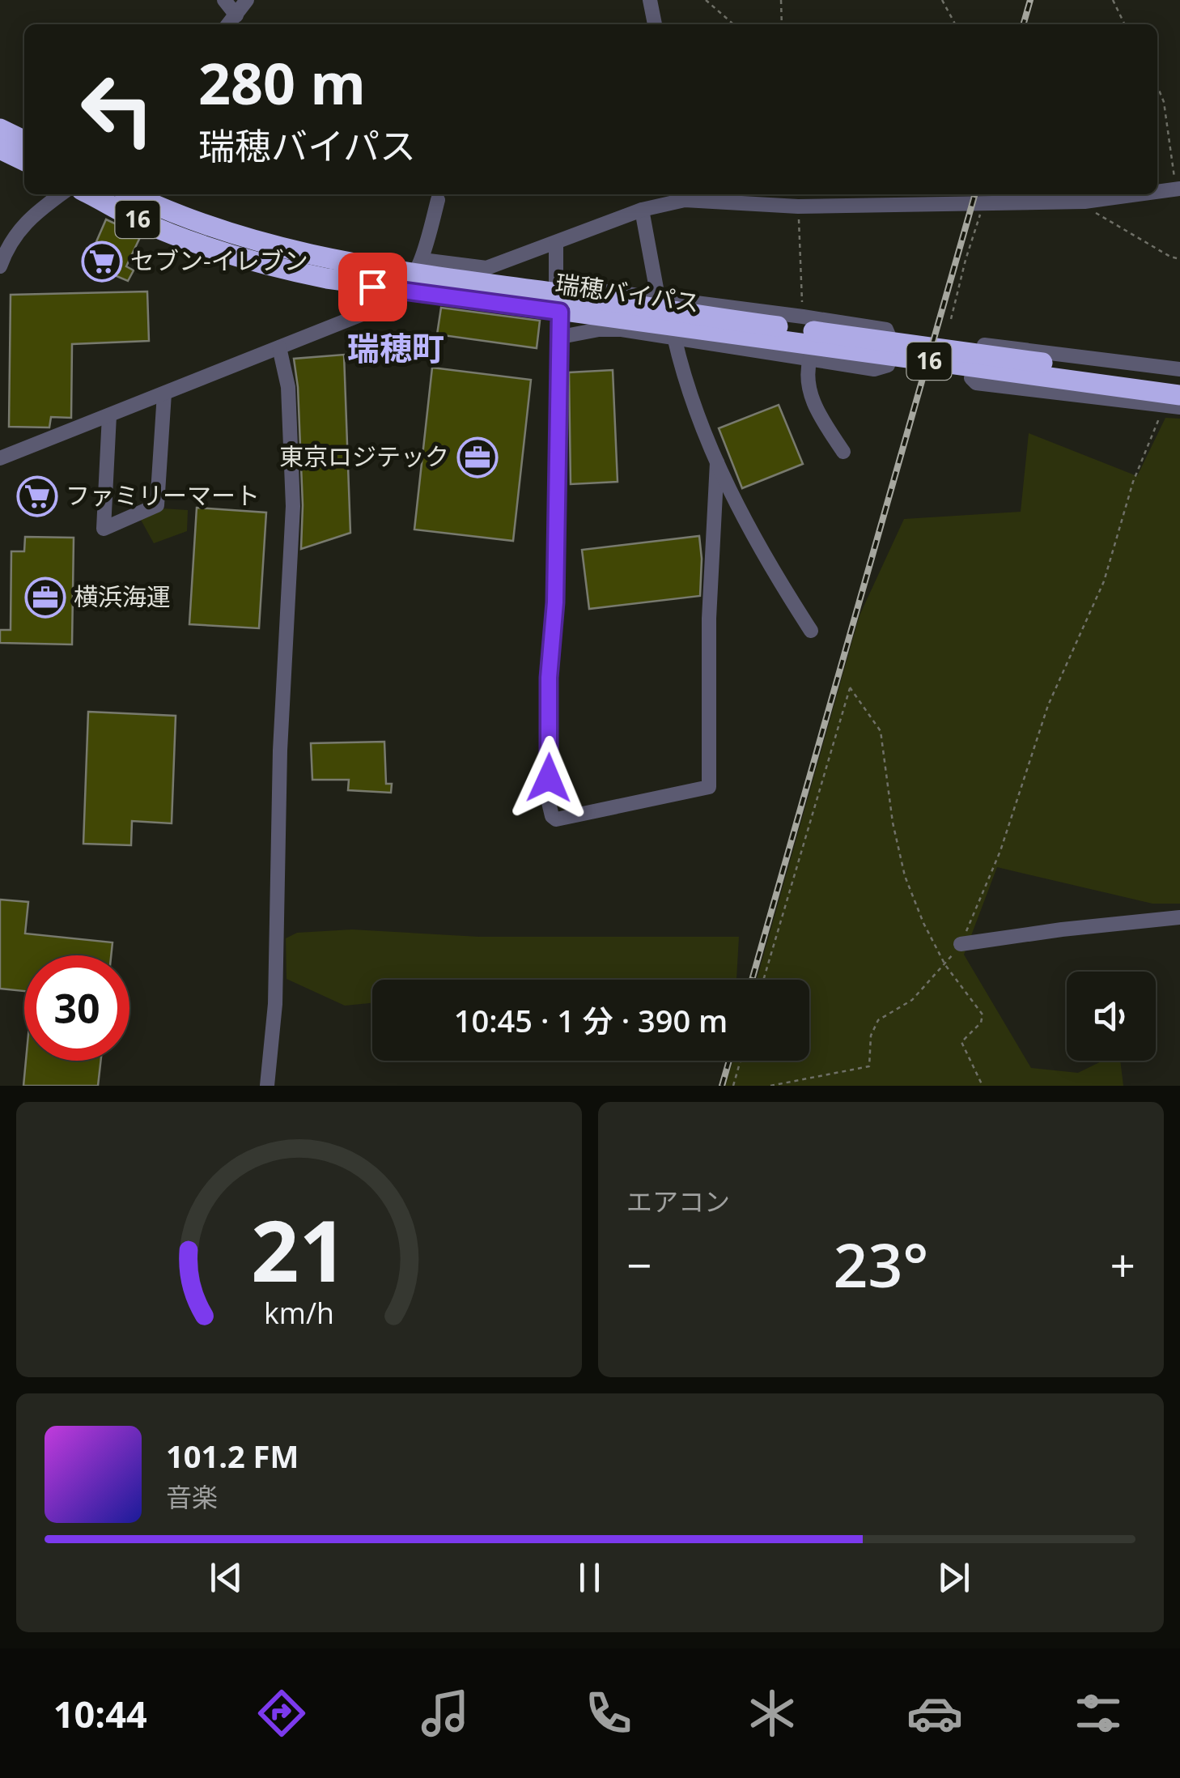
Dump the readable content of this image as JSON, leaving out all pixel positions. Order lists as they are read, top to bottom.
{
  "streets": {
    "highway": ["16", "瑞穂バイパス"]
  },
  "districts": ["瑞穂町"],
  "places": {
    "supermarket": ["セブン-イレブン", "ファミリーマート"],
    "office": ["東京ロジテック", "横浜海運"]
  },
  "page": {
    "turn": ["280 m", "瑞穂バイパス"],
    "limit": "30",
    "trip": "10:45 · 1 分 · 390 m",
    "tile": "エアコン",
    "heat": ["−", "23°", "+"],
    "song": ["101.2 FM", "音楽"],
    "tabs": "10:44",
    "gauge": ["21", "km/h"]
  }
}
